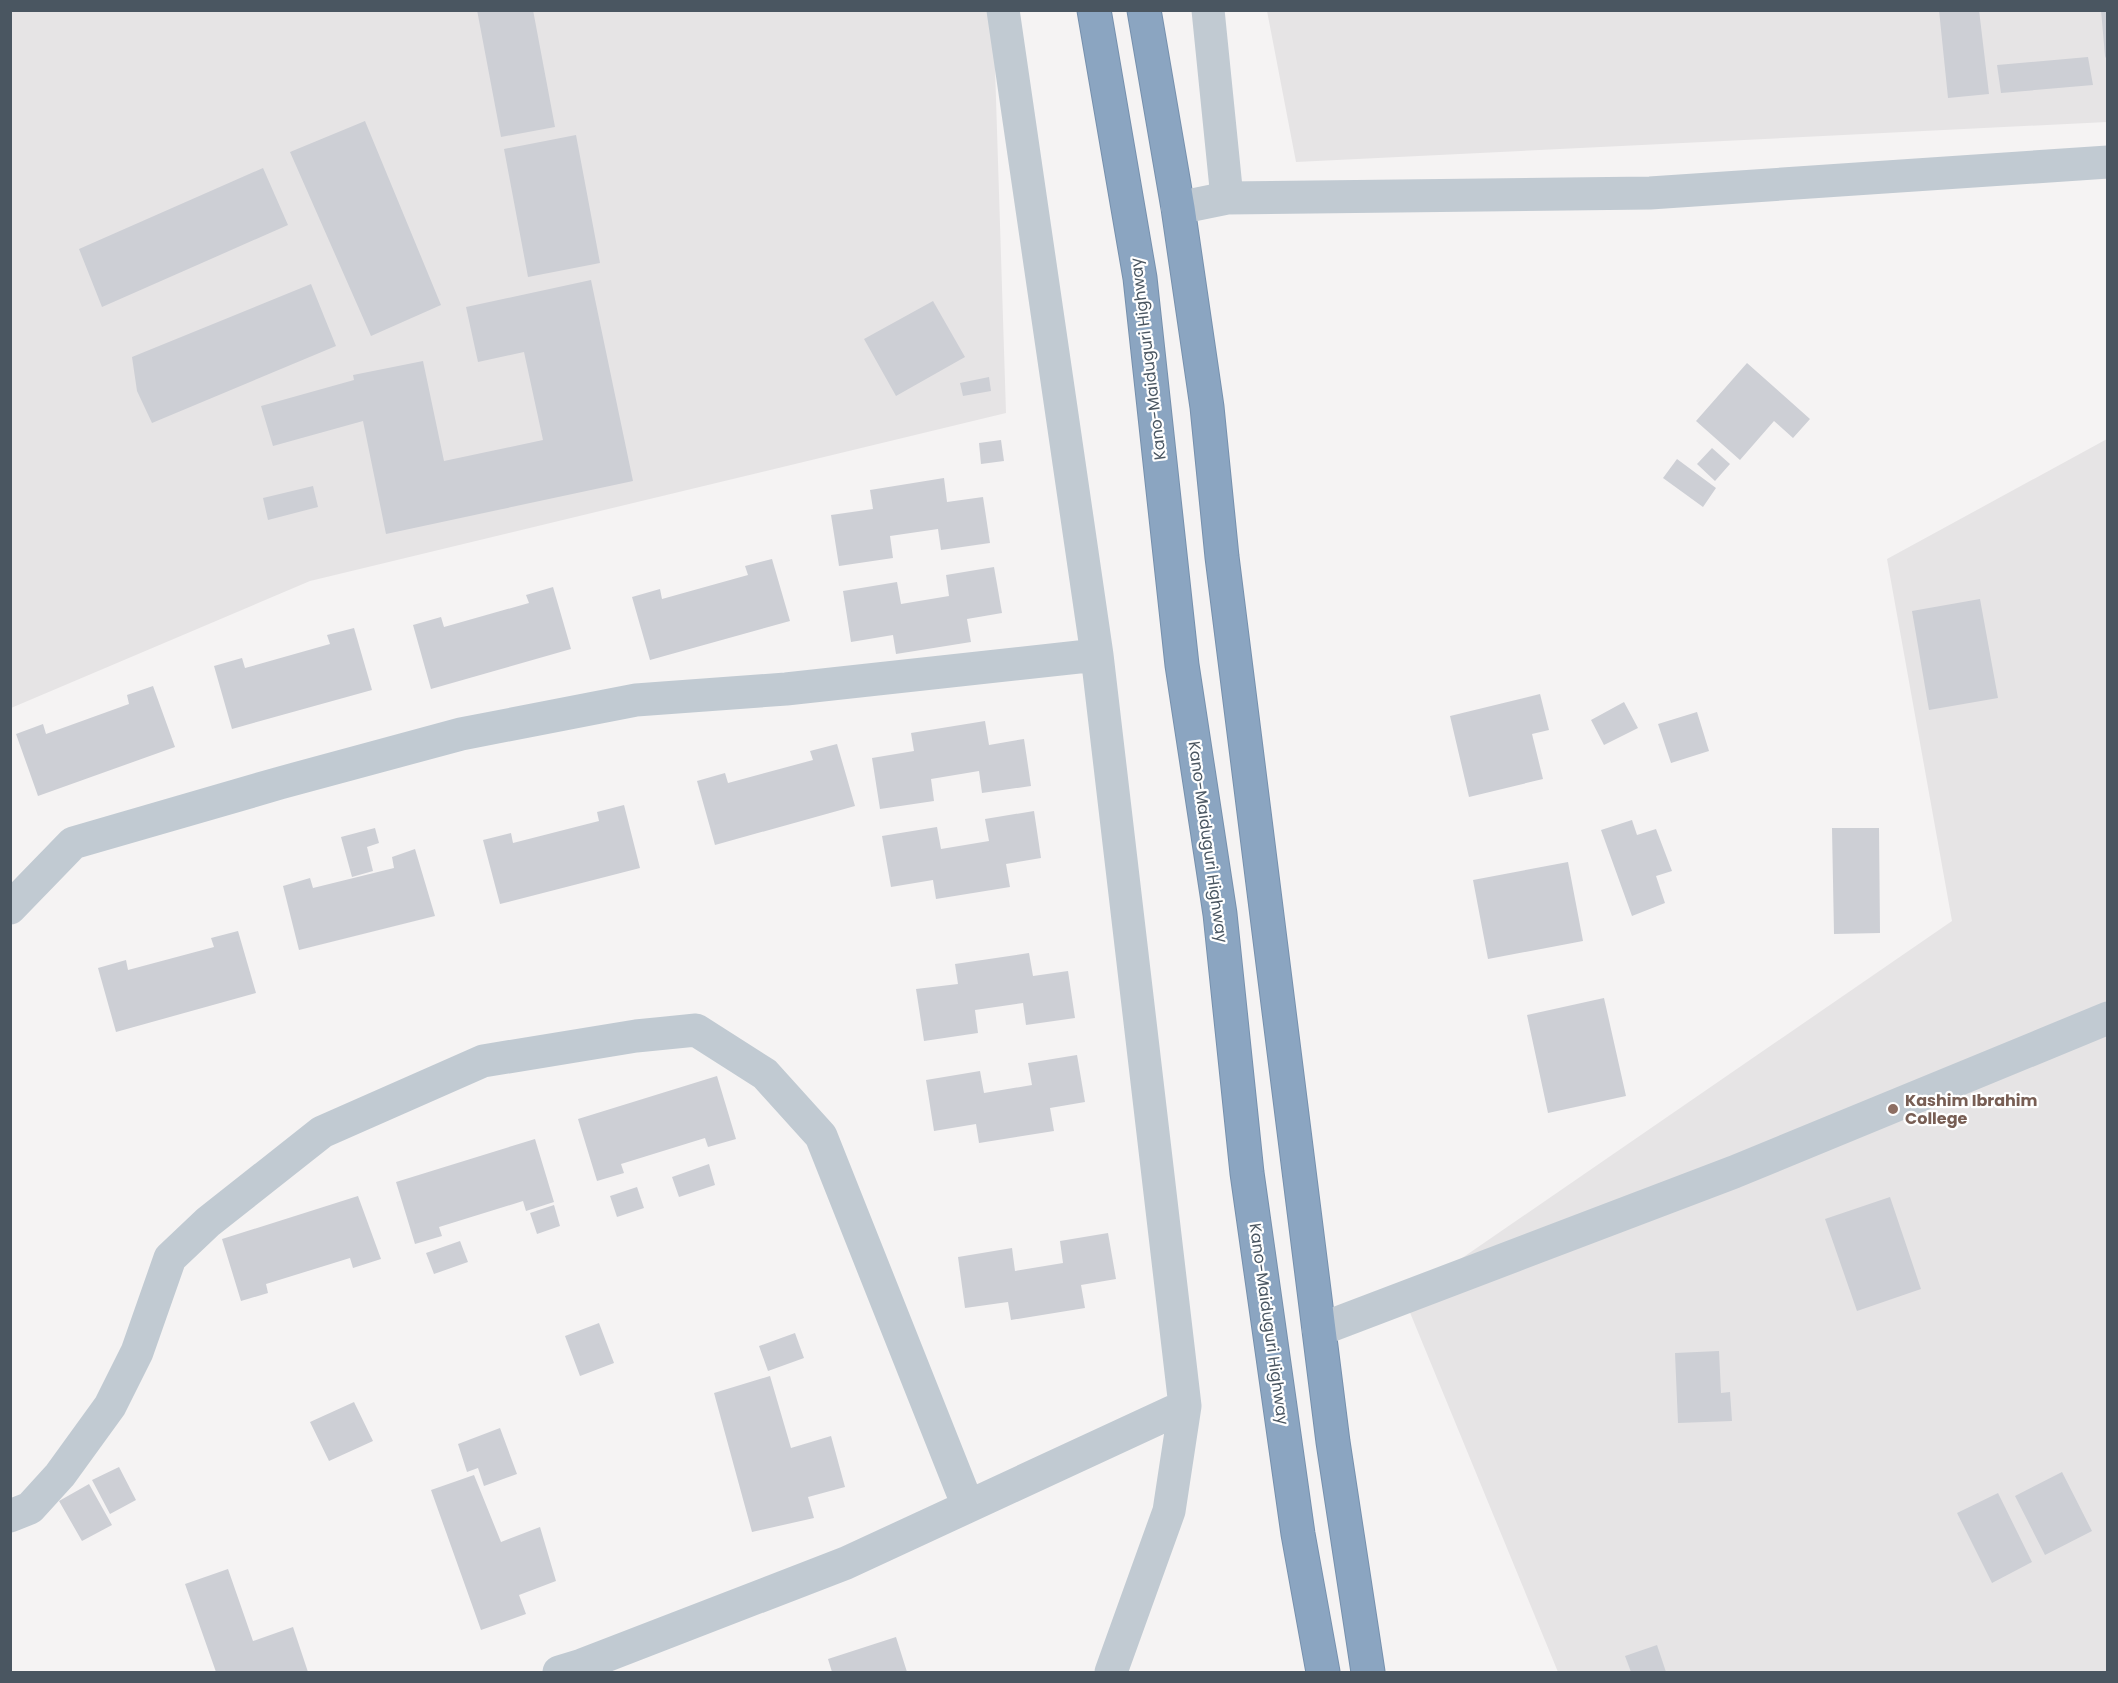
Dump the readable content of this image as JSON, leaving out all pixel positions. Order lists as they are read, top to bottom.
{
  "streets": {
    "highway": ["Kano-Maiduguri Highway"]
  },
  "places": ["Kashim Ibrahim College"]
}
